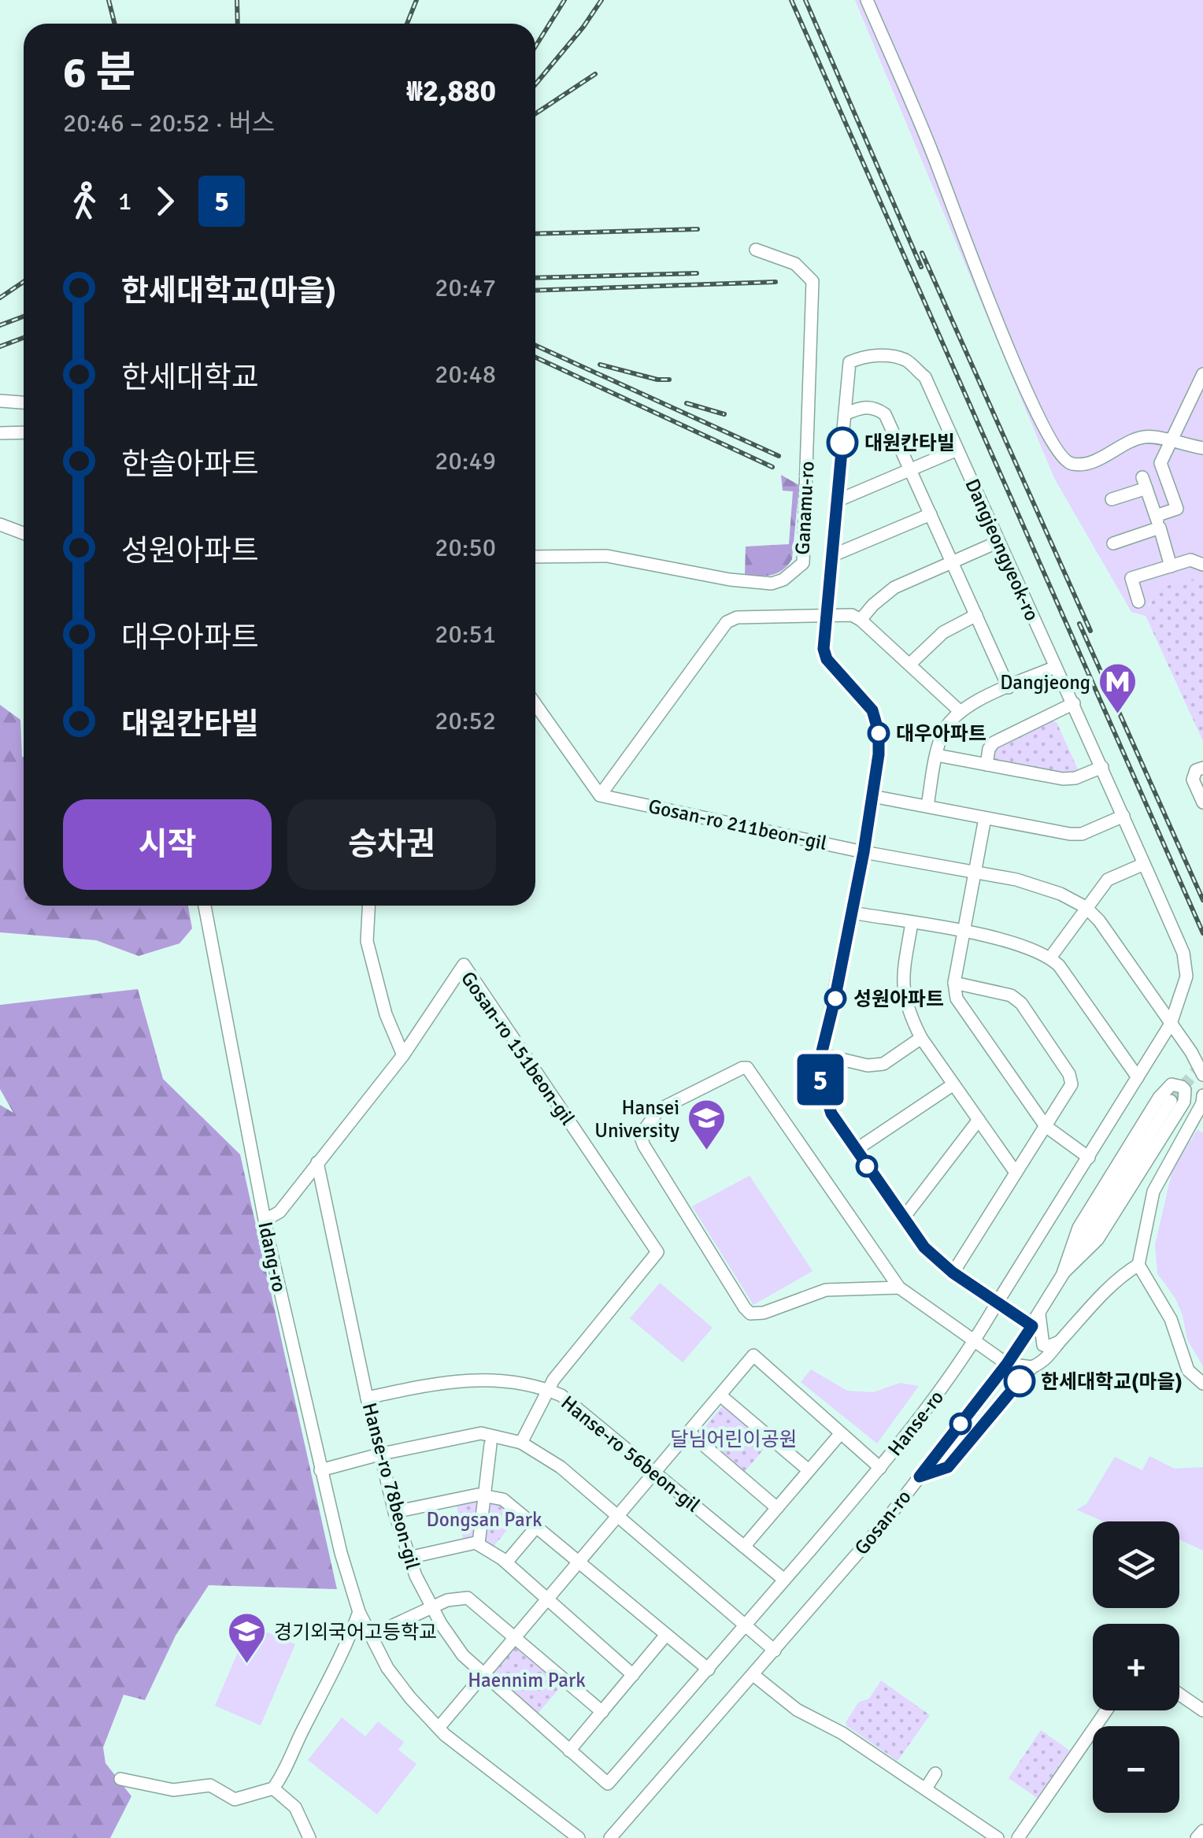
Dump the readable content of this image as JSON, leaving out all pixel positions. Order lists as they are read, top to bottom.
{
  "streets": {
    "street": [
      "Ganamu-ro",
      "Dangjeongyeok-ro",
      "Gosan-ro 211beon-gil",
      "Gosan-ro 151beon-gil",
      "Idang-ro",
      "Hanse-ro",
      "Hanse-ro 56beon-gil",
      "Hanse-ro 78beon-gil",
      "Gosan-ro"
    ]
  },
  "crossings": [
    ["Dangjeongyeok-ro", "Gosan-ro 211beon-gil"],
    ["Dangjeongyeok-ro", "Hanse-ro"],
    ["Dangjeongyeok-ro", "Gosan-ro"],
    ["Gosan-ro 211beon-gil", "Hanse-ro"],
    ["Gosan-ro 151beon-gil", "Idang-ro"],
    ["Gosan-ro 151beon-gil", "Hanse-ro 56beon-gil"],
    ["Gosan-ro 151beon-gil", "Hanse-ro 78beon-gil"],
    ["Hanse-ro", "Hanse-ro 56beon-gil"],
    ["Hanse-ro", "Hanse-ro 78beon-gil"],
    ["Hanse-ro 56beon-gil", "Hanse-ro 78beon-gil"]
  ],
  "parks": ["달님어린이공원", "Dongsan Park", "Haennim Park"],
  "places": {
    "other": [
      "대원칸타빌",
      "대우아파트",
      "성원아파트",
      "한세대학교(마을)"
    ],
    "metro station": ["Dangjeong"],
    "school or university": ["Hansei University", "경기외국어고등학교"]
  },
  "lines": ["bus line 5"],
  "page": {
    "on_map": "5",
    "heading": ["6 분", "20:46 – 20:52 · 버스", "₩2,880"],
    "legs": ["1", "5"],
    "list": [
      {
        "name": "한세대학교(마을)",
        "value": "20:47"
      },
      {
        "name": "한세대학교",
        "value": "20:48"
      },
      {
        "name": "한솔아파트",
        "value": "20:49"
      },
      {
        "name": "성원아파트",
        "value": "20:50"
      },
      {
        "name": "대우아파트",
        "value": "20:51"
      },
      {
        "name": "대원칸타빌",
        "value": "20:52"
      }
    ],
    "buttons": ["시작", "승차권"],
    "map_buttons": ["+", "−"]
  }
}
